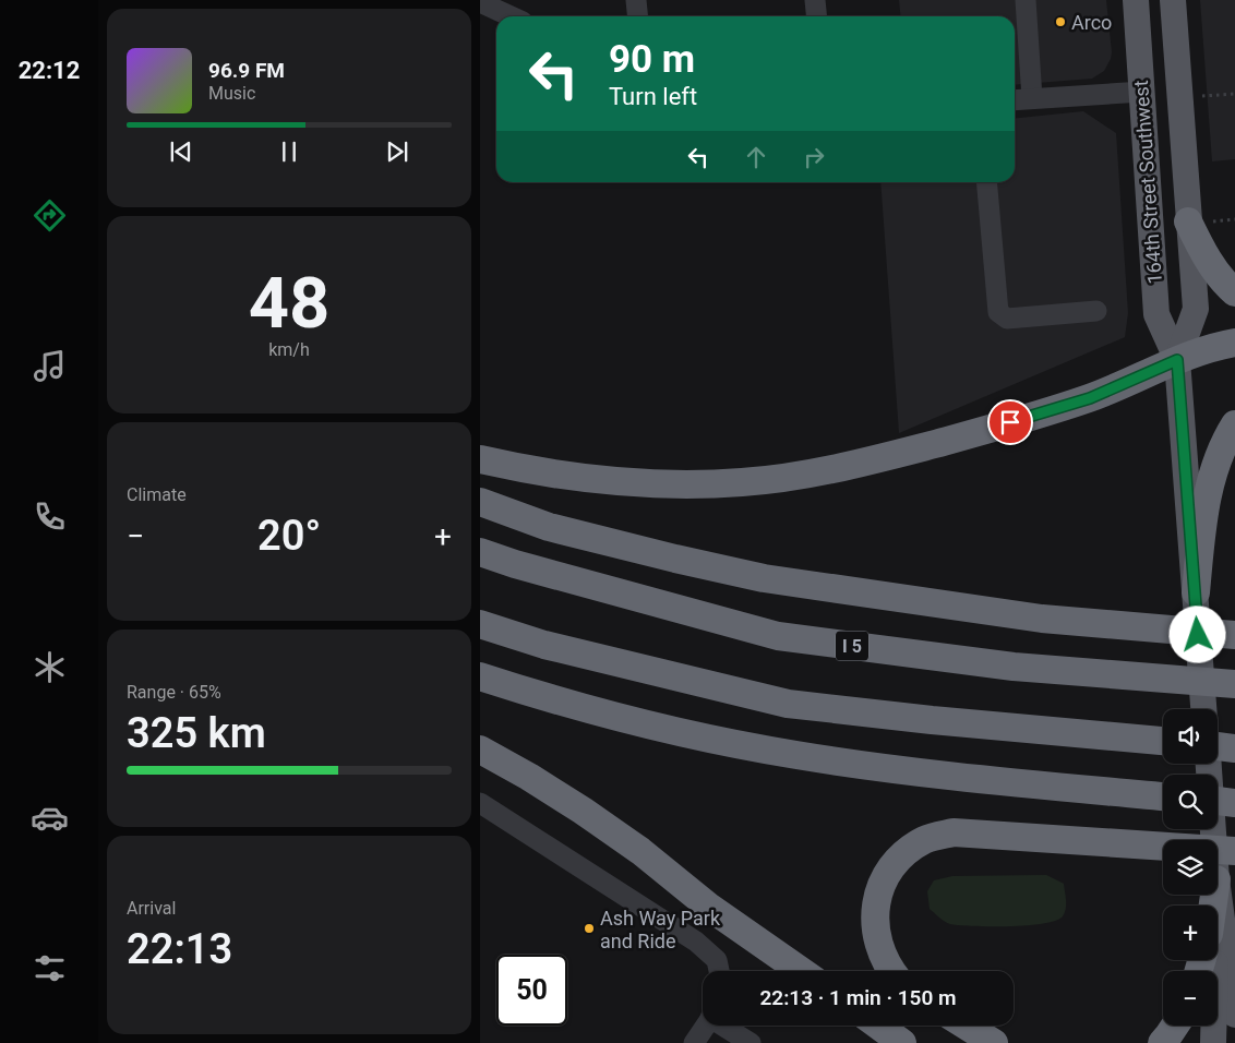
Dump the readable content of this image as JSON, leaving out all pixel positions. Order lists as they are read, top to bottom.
{
  "streets": {
    "highway": ["I 5"],
    "main road": ["164th Street Southwest"]
  },
  "places": ["Arco", "Ash Way Park and Ride"],
  "page": {
    "tabs": "22:12",
    "turn": ["90 m", "Turn left"],
    "song": ["96.9 FM", "Music"],
    "tile": [
      ["48", "km/h"],
      "Climate",
      ["Range · 65%", "325 km"],
      ["Arrival", "22:13"]
    ],
    "heat": ["−", "20°", "+"],
    "map_buttons": ["+", "−"],
    "limit": "50",
    "trip": "22:13 · 1 min · 150 m"
  }
}
